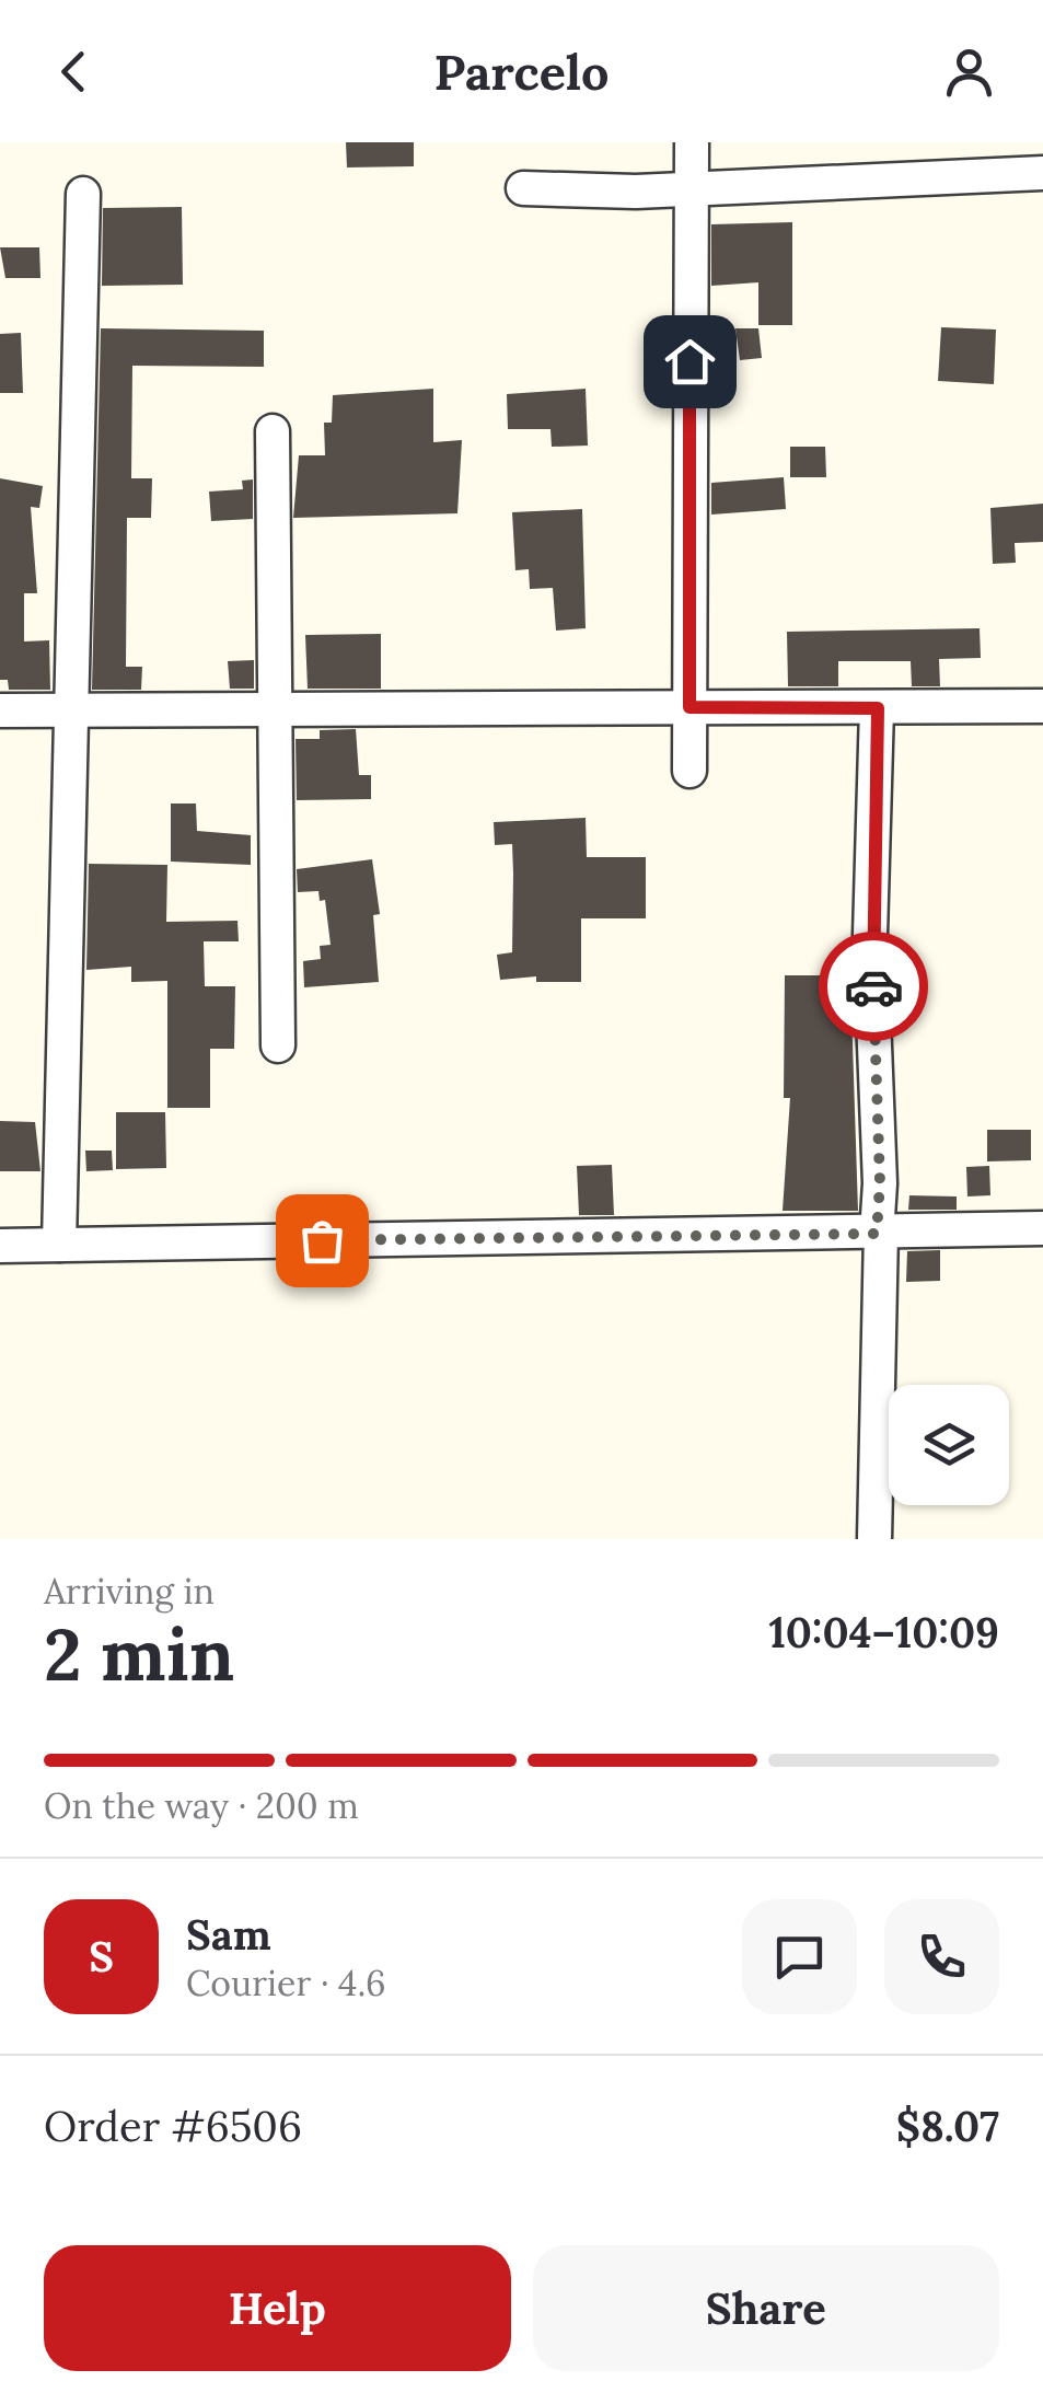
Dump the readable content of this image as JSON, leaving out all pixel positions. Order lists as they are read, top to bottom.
{
  "page": {
    "header": "Parcelo",
    "heading": ["2 min", "Arriving in", "10:04–10:09"],
    "panel": [
      "Sam",
      "Courier · 4.6",
      "Order #6506",
      "$8.07"
    ],
    "bar": "On the way · 200 m",
    "round": "S",
    "buttons": ["Help", "Share"]
  }
}
